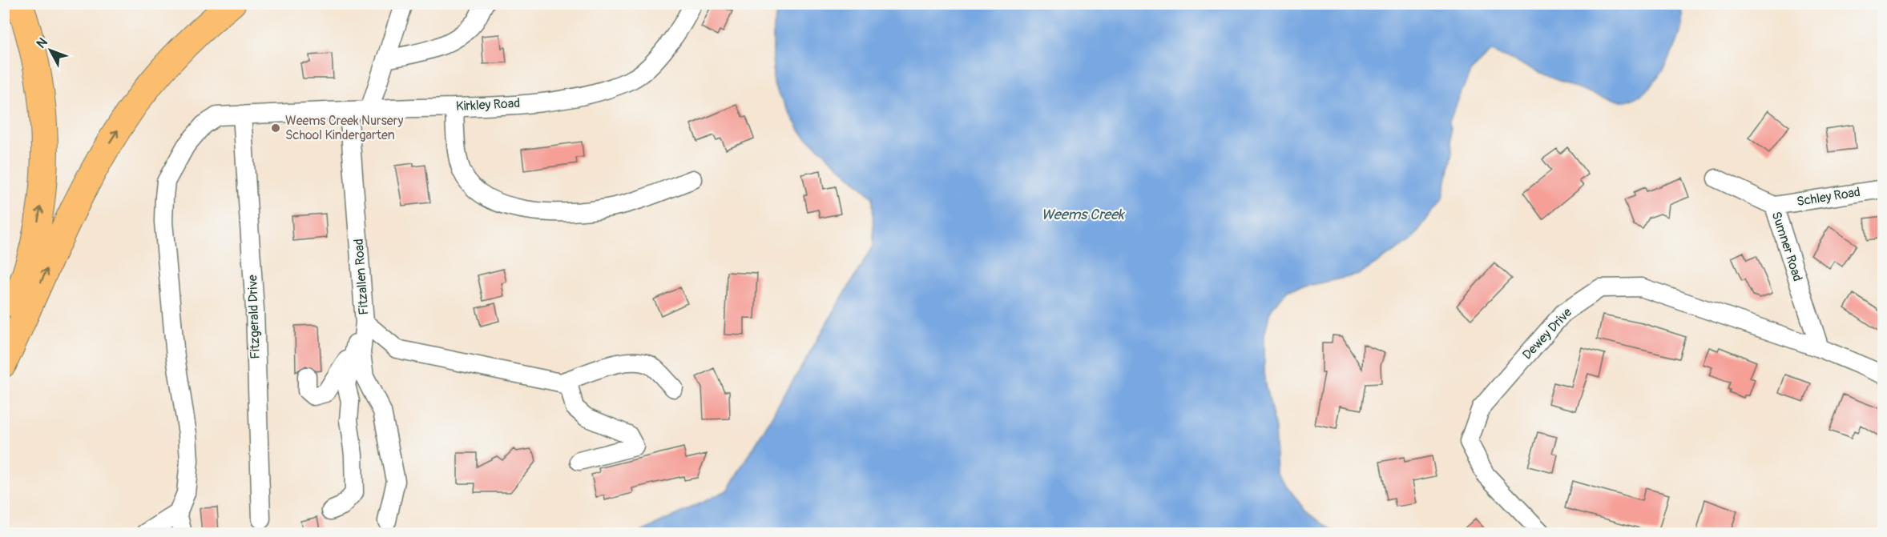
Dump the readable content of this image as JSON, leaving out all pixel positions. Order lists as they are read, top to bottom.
{
  "streets": {
    "street": [
      "Kirkley Road",
      "Schley Road",
      "Sumner Road",
      "Fitzallen Road",
      "Fitzgerald Drive",
      "Dewey Drive"
    ]
  },
  "crossings": [
    ["Kirkley Road", "Fitzallen Road"],
    ["Kirkley Road", "Fitzgerald Drive"],
    ["Schley Road", "Sumner Road"],
    ["Sumner Road", "Dewey Drive"]
  ],
  "water": ["Weems Creek"],
  "places": ["Weems Creek Nursery School Kindergarten"],
  "north": "top left"
}
